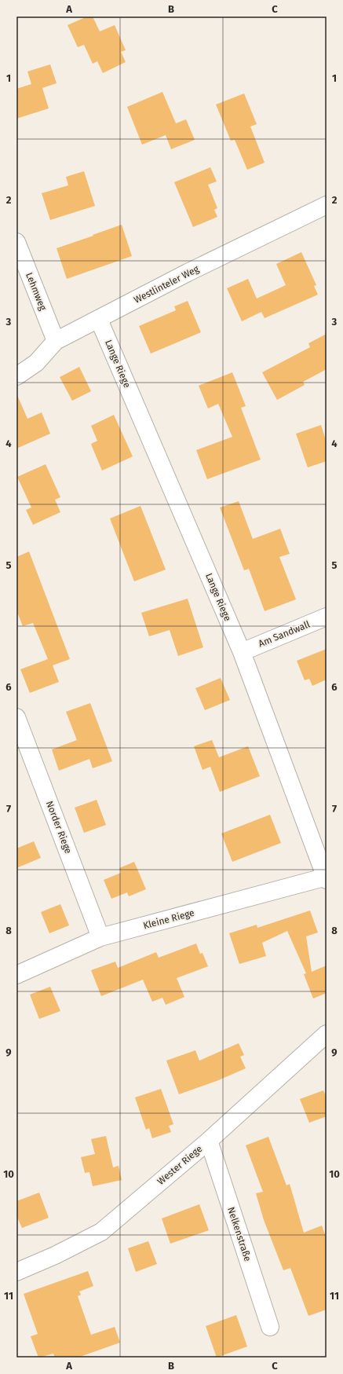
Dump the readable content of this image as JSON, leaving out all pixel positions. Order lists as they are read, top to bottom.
{
  "streets": {
    "street": [
      "Westlinteler Weg",
      "Lehmweg",
      "Lange Riege",
      "Am Sandwall",
      "Norder Riege",
      "Kleine Riege",
      "Wester Riege",
      "Nelkenstraße"
    ]
  },
  "crossings": [
    ["Westlinteler Weg", "Lehmweg"],
    ["Westlinteler Weg", "Lange Riege"],
    ["Lange Riege", "Am Sandwall"],
    ["Lange Riege", "Kleine Riege"],
    ["Norder Riege", "Kleine Riege"],
    ["Wester Riege", "Nelkenstraße"]
  ],
  "grid": {
    "columns": ["A", "B", "C"],
    "rows": [
      "1",
      "2",
      "3",
      "4",
      "5",
      "6",
      "7",
      "8",
      "9",
      "10",
      "11"
    ]
  }
}
